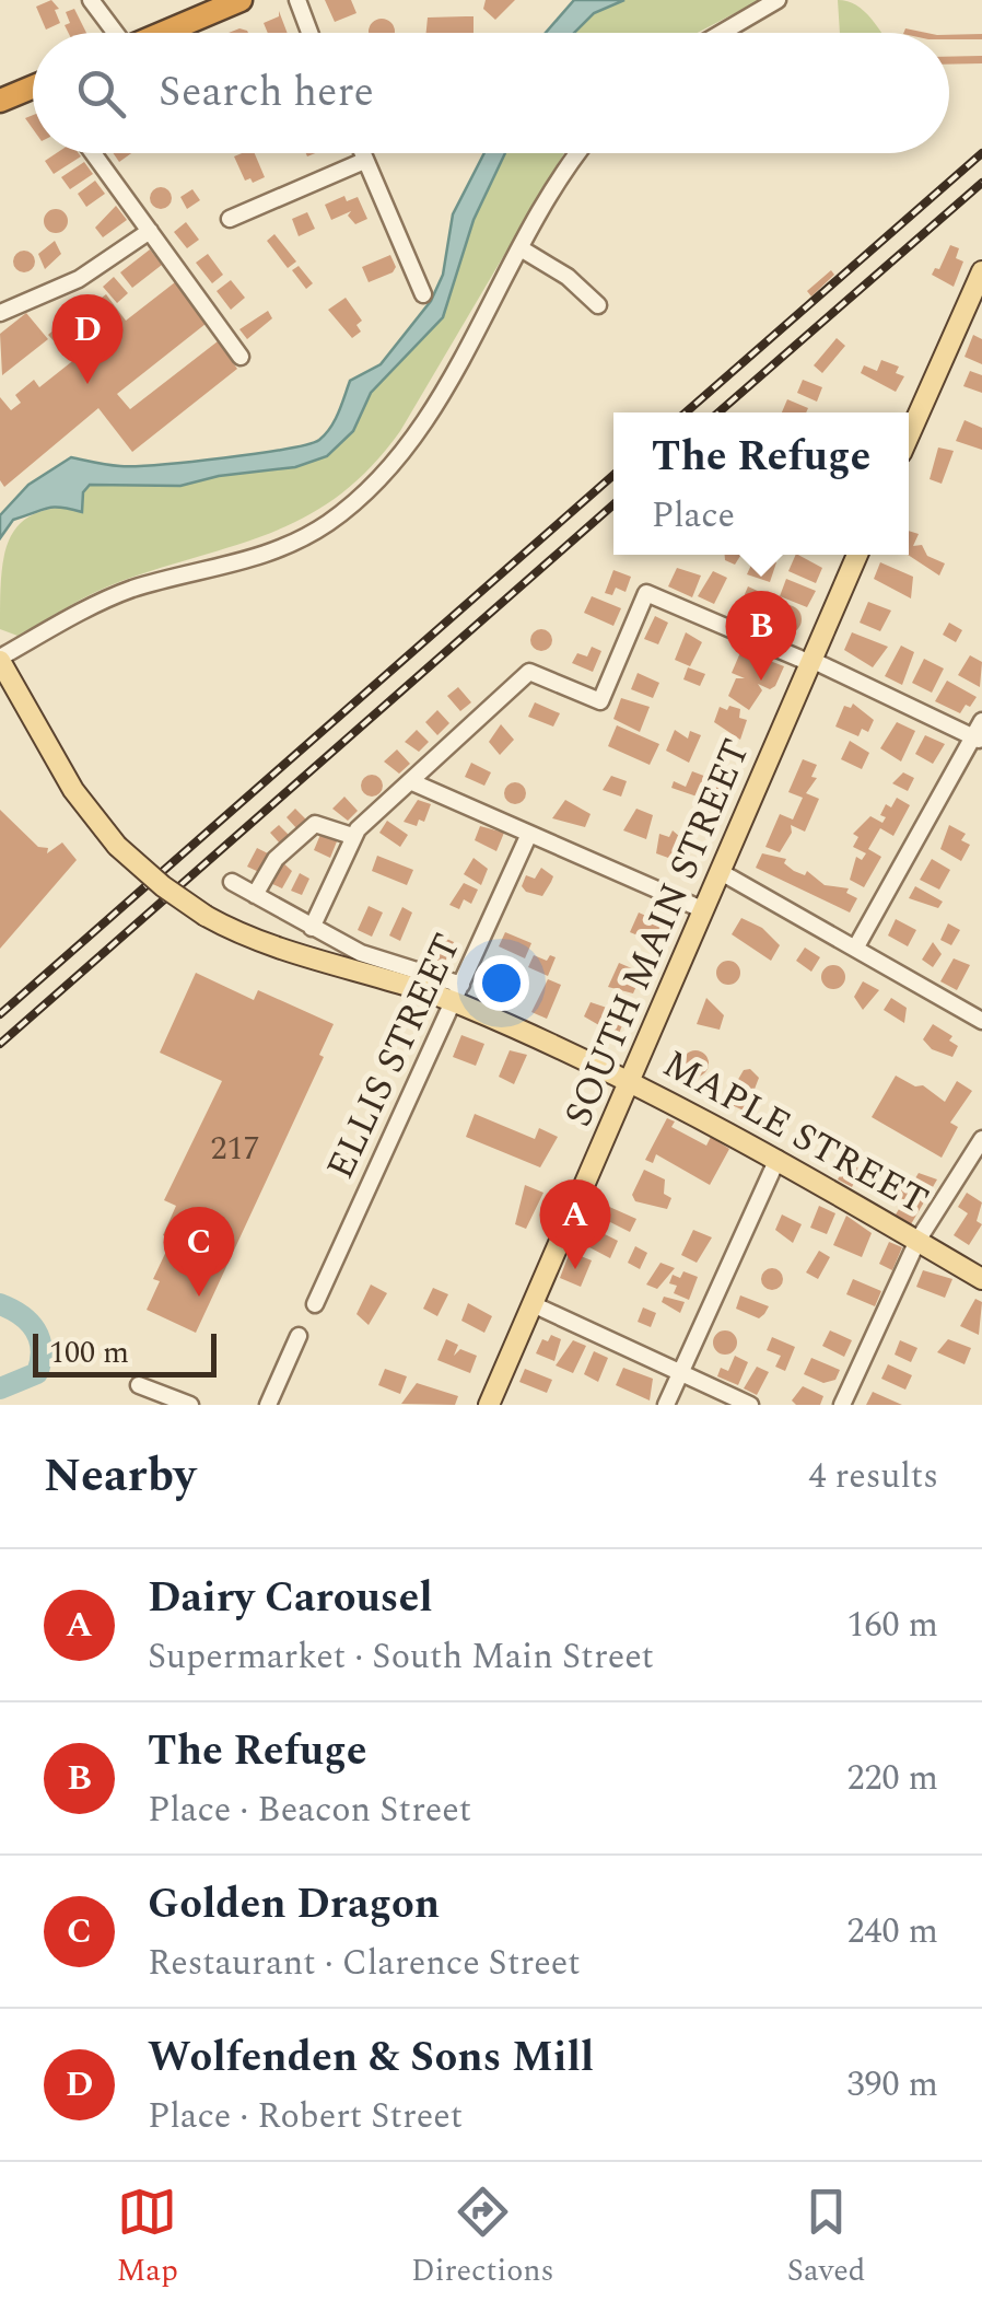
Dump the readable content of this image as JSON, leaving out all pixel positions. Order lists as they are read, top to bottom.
{
  "streets": {
    "main road": ["SOUTH MAIN STREET", "MAPLE STREET"],
    "street": ["ELLIS STREET"]
  },
  "crossings": [
    ["SOUTH MAIN STREET", "MAPLE STREET"],
    ["ELLIS STREET", "MAPLE STREET"]
  ],
  "house_numbers": ["217"],
  "scale_bar": "100 m",
  "page": {
    "search": "Search here",
    "pins": [
      "D",
      "B",
      "A",
      "C"
    ],
    "popup": ["The Refuge", "Place"],
    "scale": "100 m",
    "heading": ["Nearby", "4 results"],
    "list": [
      {
        "mark": "A",
        "name": "Dairy Carousel",
        "note": "Supermarket · South Main Street",
        "value": "160 m"
      },
      {
        "mark": "B",
        "name": "The Refuge",
        "note": "Place · Beacon Street",
        "value": "220 m"
      },
      {
        "mark": "C",
        "name": "Golden Dragon",
        "note": "Restaurant · Clarence Street",
        "value": "240 m"
      },
      {
        "mark": "D",
        "name": "Wolfenden & Sons Mill",
        "note": "Place · Robert Street",
        "value": "390 m"
      }
    ],
    "nav": ["Map", "Directions", "Saved"]
  }
}
